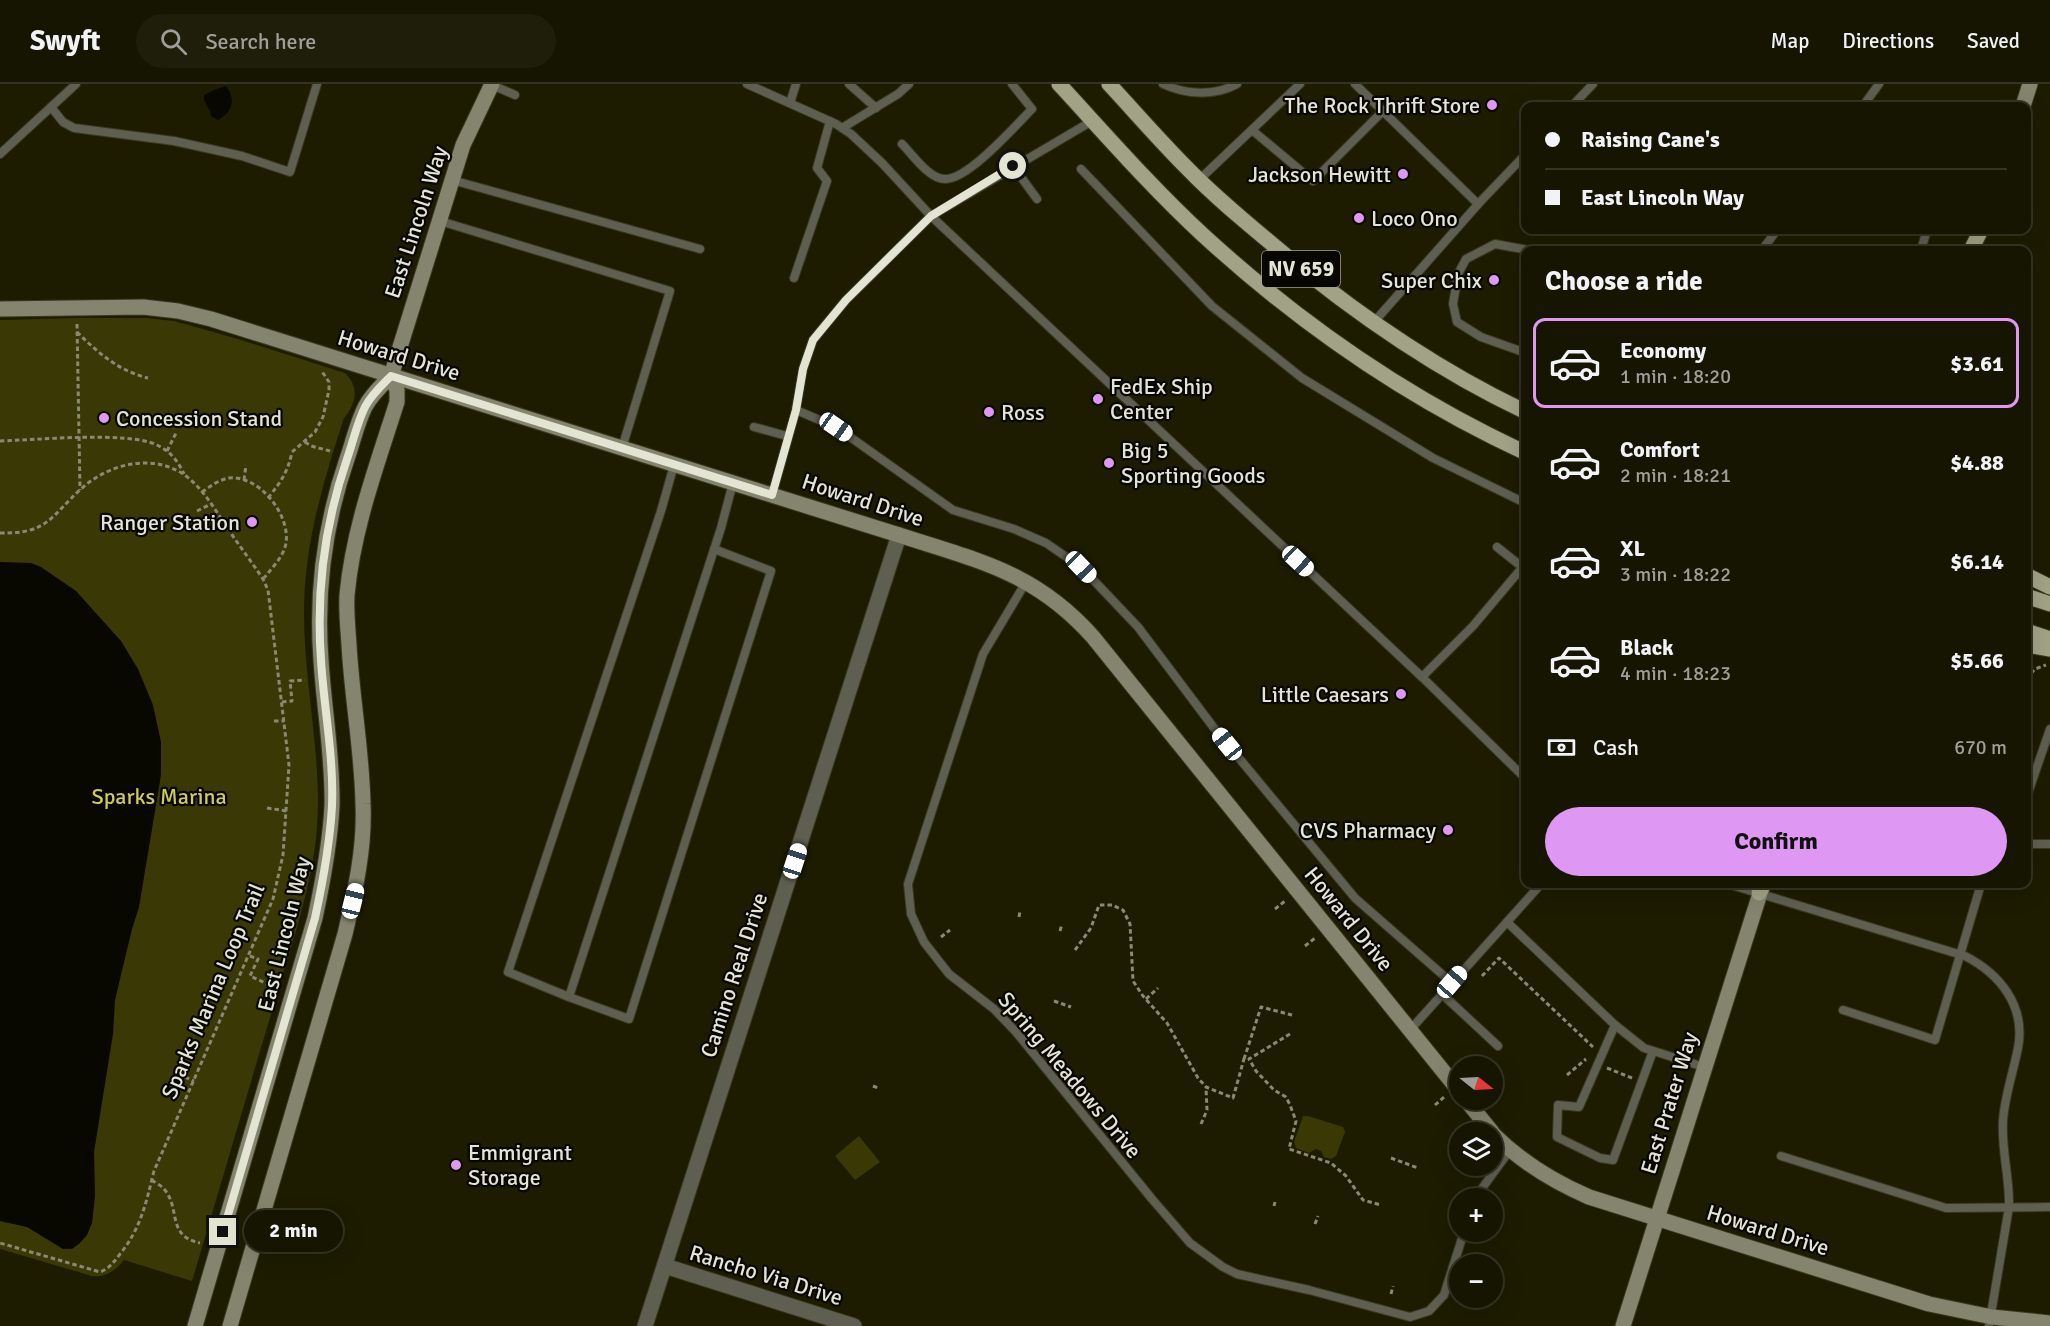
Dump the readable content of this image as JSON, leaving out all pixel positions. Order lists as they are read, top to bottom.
{
  "streets": {
    "main road": ["NV 659"],
    "street": [
      "East Lincoln Way",
      "Howard Drive",
      "Camino Real Drive",
      "East Prater Way",
      "Rancho Via Drive"
    ],
    "lane": ["Spring Meadows Drive"],
    "path": ["Sparks Marina Loop Trail"]
  },
  "crossings": [
    ["East Lincoln Way", "Howard Drive"],
    ["Howard Drive", "Camino Real Drive"],
    ["Howard Drive", "Spring Meadows Drive"],
    ["Howard Drive", "East Prater Way"],
    ["Camino Real Drive", "Rancho Via Drive"]
  ],
  "parks": ["Sparks Marina"],
  "places": [
    "The Rock Thrift Store",
    "Jackson Hewitt",
    "Loco Ono",
    "Super Chix",
    "FedEx Ship Center",
    "Ross",
    "Concession Stand",
    "Big 5 Sporting Goods",
    "Ranger Station",
    "Little Caesars",
    "CVS Pharmacy",
    "Emmigrant Storage"
  ],
  "north": "right",
  "page": {
    "header": "Swyft",
    "search": "Search here",
    "nav": ["Map", "Directions", "Saved"],
    "banner": ["Raising Cane's", "East Lincoln Way"],
    "heading": "Choose a ride",
    "list": [
      {
        "name": "Economy",
        "note": "1 min · 18:20",
        "value": "$3.61"
      },
      {
        "name": "Comfort",
        "note": "2 min · 18:21",
        "value": "$4.88"
      },
      {
        "name": "XL",
        "note": "3 min · 18:22",
        "value": "$6.14"
      },
      {
        "name": "Black",
        "note": "4 min · 18:23",
        "value": "$5.66"
      }
    ],
    "pay": ["Cash", "670 m"],
    "buttons": "Confirm",
    "map_buttons": ["+", "−"],
    "bubble": "2 min"
  }
}
